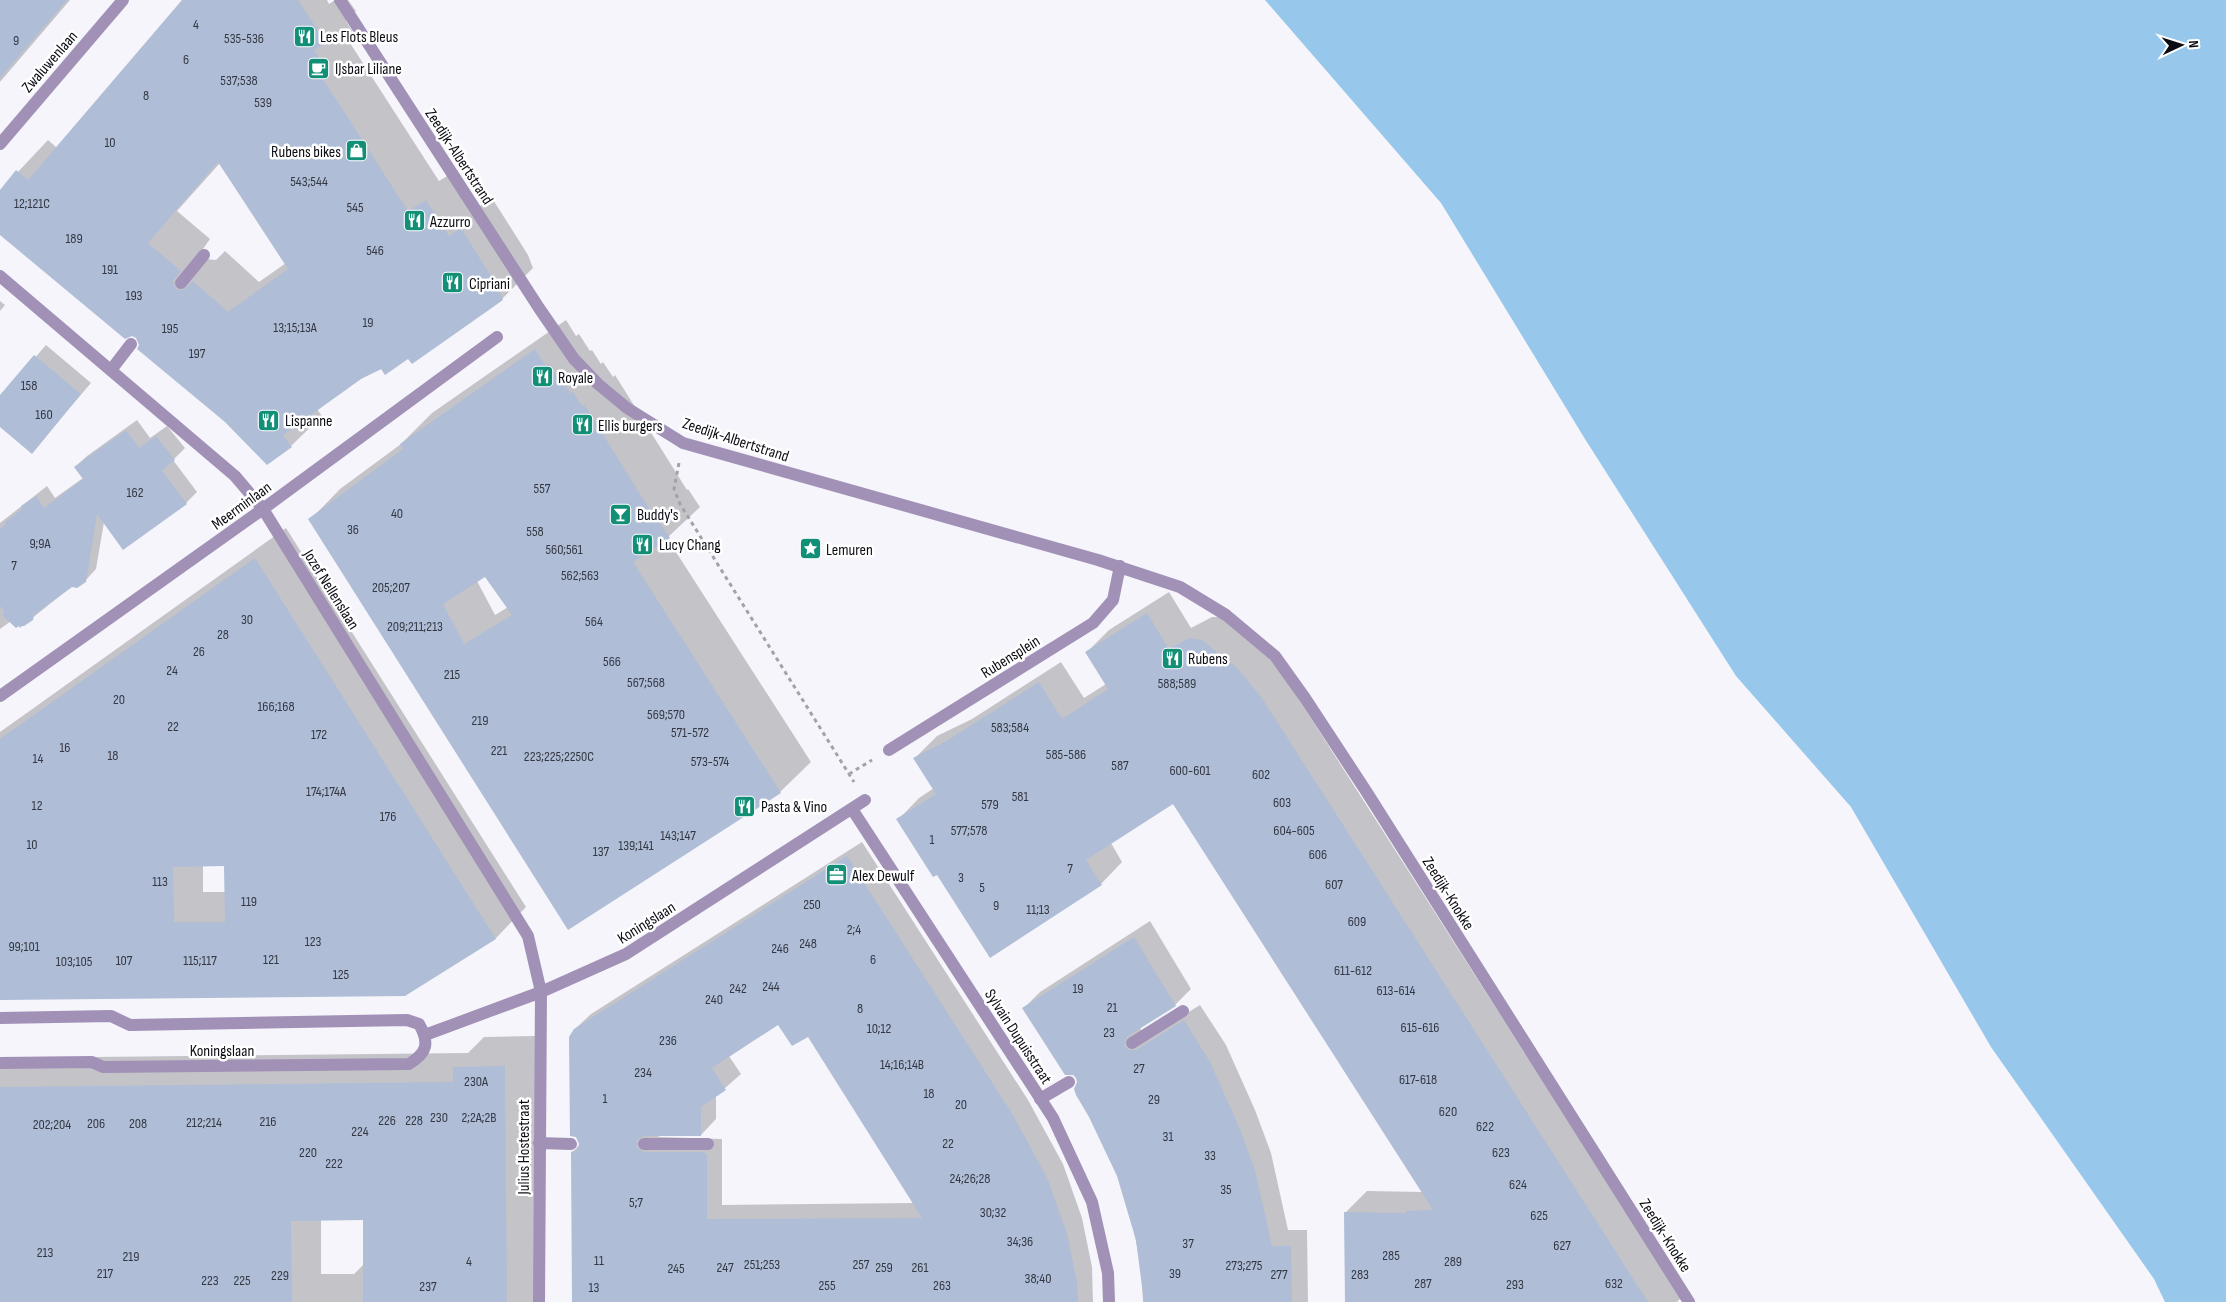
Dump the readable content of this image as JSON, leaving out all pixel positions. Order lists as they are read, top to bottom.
{
  "streets": {
    "street": [
      "Zwaluwenlaan",
      "Zeedijk-Albertstrand",
      "Meerminlaan",
      "Jozef Nellenslaan",
      "Rubensplein",
      "Zeedijk-Knokke",
      "Koningslaan",
      "Sylvain Dupuisstraat",
      "Julius Hostestraat"
    ]
  },
  "crossings": [
    ["Zeedijk-Albertstrand", "Rubensplein"],
    ["Zeedijk-Albertstrand", "Zeedijk-Knokke"],
    ["Meerminlaan", "Jozef Nellenslaan"],
    ["Jozef Nellenslaan", "Koningslaan"],
    ["Jozef Nellenslaan", "Julius Hostestraat"],
    ["Rubensplein", "Zeedijk-Knokke"],
    ["Koningslaan", "Sylvain Dupuisstraat"],
    ["Koningslaan", "Julius Hostestraat"]
  ],
  "places": {
    "restaurant": [
      "Les Flots Bleus",
      "Azzurro",
      "Cipriani",
      "Royale",
      "Lispanne",
      "Ellis burgers",
      "Lucy Chang",
      "Rubens",
      "Pasta & Vino"
    ],
    "cafe": ["IJsbar Liliane"],
    "shop": ["Rubens bikes"],
    "bar": ["Buddy's"],
    "place": ["Lemuren"],
    "office": ["Alex Dewulf"]
  },
  "house_numbers": [
    "4",
    "535-536",
    "9",
    "6",
    "537;538",
    "8",
    "539",
    "10",
    "543;544",
    "12;121C",
    "545",
    "189",
    "546",
    "191",
    "193",
    "19",
    "13;15;13A",
    "195",
    "197",
    "158",
    "160",
    "557",
    "162",
    "40",
    "36",
    "558",
    "9;9A",
    "560;561",
    "7",
    "562;563",
    "205;207",
    "30",
    "564",
    "209;211;213",
    "28",
    "26",
    "566",
    "24",
    "215",
    "567;568",
    "588;589",
    "20",
    "166;168",
    "569;570",
    "219",
    "22",
    "583;584",
    "571-572",
    "172",
    "16",
    "221",
    "585-586",
    "18",
    "223;225;2250C",
    "14",
    "573-574",
    "587",
    "600-601",
    "602",
    "174;174A",
    "581",
    "603",
    "579",
    "12",
    "176",
    "577;578",
    "604-605",
    "143;147",
    "1",
    "10",
    "139;141",
    "137",
    "606",
    "7",
    "3",
    "113",
    "607",
    "5",
    "119",
    "250",
    "9",
    "11;13",
    "609",
    "2;4",
    "123",
    "248",
    "99;101",
    "246",
    "121",
    "6",
    "107",
    "115;117",
    "103;105",
    "611-612",
    "125",
    "244",
    "242",
    "19",
    "613-614",
    "240",
    "21",
    "8",
    "615-616",
    "10;12",
    "23",
    "236",
    "14;16;14B",
    "27",
    "234",
    "617-618",
    "230A",
    "18",
    "1",
    "29",
    "20",
    "620",
    "230",
    "2;2A;2B",
    "226",
    "228",
    "216",
    "212;214",
    "206",
    "208",
    "202;204",
    "622",
    "224",
    "31",
    "22",
    "220",
    "623",
    "33",
    "222",
    "24;26;28",
    "624",
    "35",
    "5;7",
    "30;32",
    "625",
    "34;36",
    "37",
    "627",
    "213",
    "285",
    "219",
    "11",
    "4",
    "289",
    "251;253",
    "257",
    "273;275",
    "247",
    "259",
    "261",
    "245",
    "217",
    "39",
    "277",
    "283",
    "229",
    "38;40",
    "223",
    "225",
    "287",
    "632",
    "293",
    "255",
    "263",
    "237",
    "13"
  ],
  "north": "right"
}
